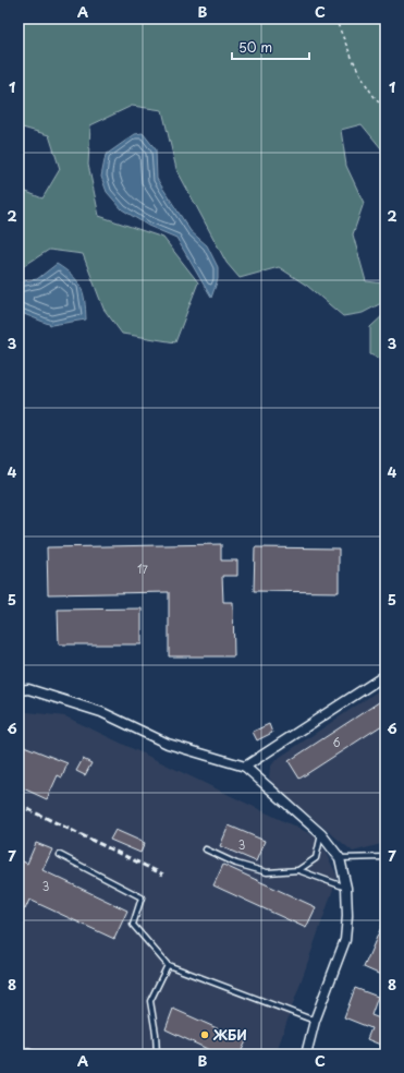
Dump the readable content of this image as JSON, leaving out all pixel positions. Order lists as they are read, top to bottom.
{
  "places": ["ЖБИ"],
  "house_numbers": [
    "17",
    "6",
    "3",
    "3"
  ],
  "scale_bar": "50 m",
  "grid": {
    "columns": ["A", "B", "C"],
    "rows": [
      "1",
      "2",
      "3",
      "4",
      "5",
      "6",
      "7",
      "8"
    ]
  }
}
